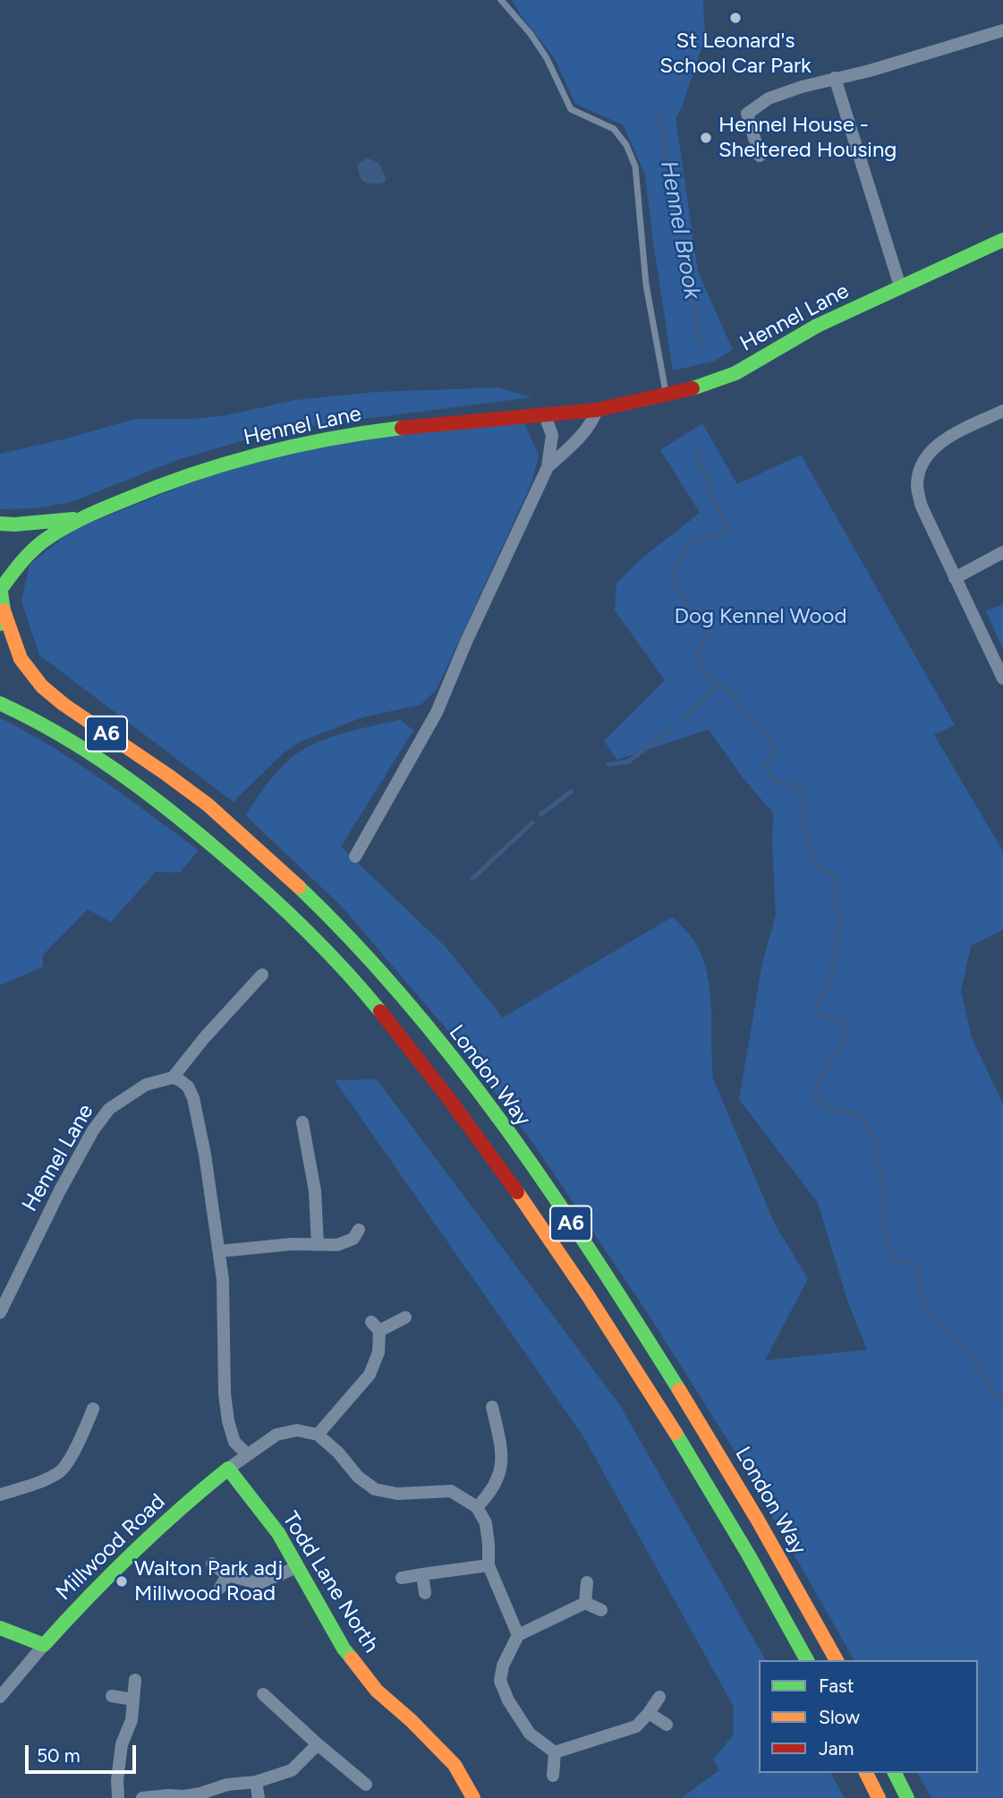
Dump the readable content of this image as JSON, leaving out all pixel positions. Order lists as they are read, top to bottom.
{
  "streets": {
    "main road": [
      "Hennel Lane",
      "A6",
      "London Way",
      "Millwood Road",
      "Todd Lane North"
    ]
  },
  "crossings": [
    ["Hennel Lane", "A6"],
    ["A6", "London Way"],
    ["Millwood Road", "Todd Lane North"]
  ],
  "water": ["Hennel Brook"],
  "parks": ["Dog Kennel Wood"],
  "places": ["St Leonard's School Car Park", "Hennel House - Sheltered Housing", "Walton Park adj Millwood Road"],
  "legend": ["Fast", "Slow", "Jam"],
  "scale_bar": "50 m"
}
